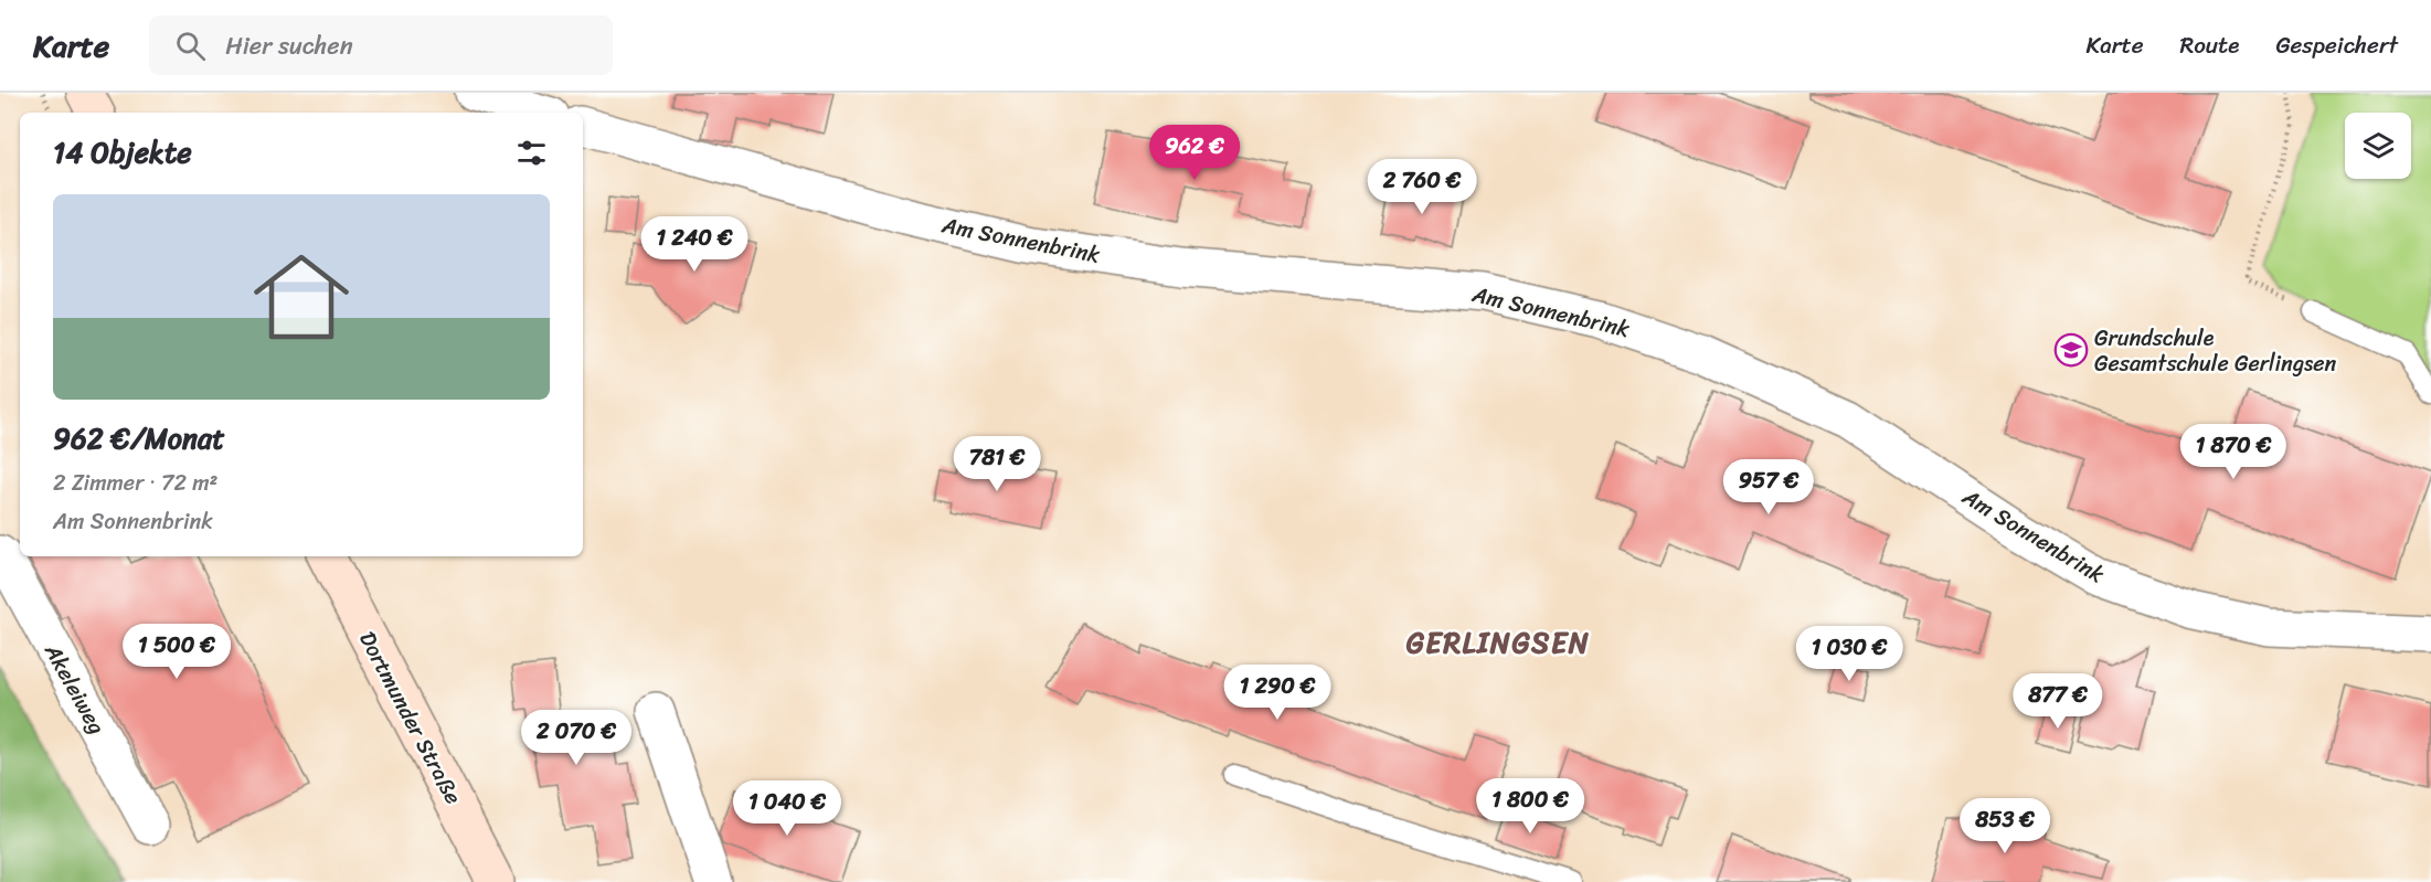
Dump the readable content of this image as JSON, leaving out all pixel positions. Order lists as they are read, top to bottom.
{
  "streets": {
    "main road": ["Dortmunder Straße"],
    "street": ["Am Sonnenbrink", "Akeleiweg"]
  },
  "districts": ["GERLINGSEN"],
  "places": {
    "school or university": ["Grundschule Gesamtschule Gerlingsen"]
  },
  "page": {
    "header": "Karte",
    "search": "Hier suchen",
    "nav": ["Karte", "Route", "Gespeichert"],
    "heading": "14 Objekte",
    "price": [
      "962 €",
      "2 760 €",
      "1 240 €",
      "1 870 €",
      "781 €",
      "957 €",
      "1 500 €",
      "1 030 €",
      "1 290 €",
      "877 €",
      "2 070 €",
      "1 800 €",
      "1 040 €",
      "853 €"
    ],
    "list": [
      {
        "name": "962 €/Monat",
        "note": "2 Zimmer · 72 m² · Am Sonnenbrink"
      }
    ]
  }
}
